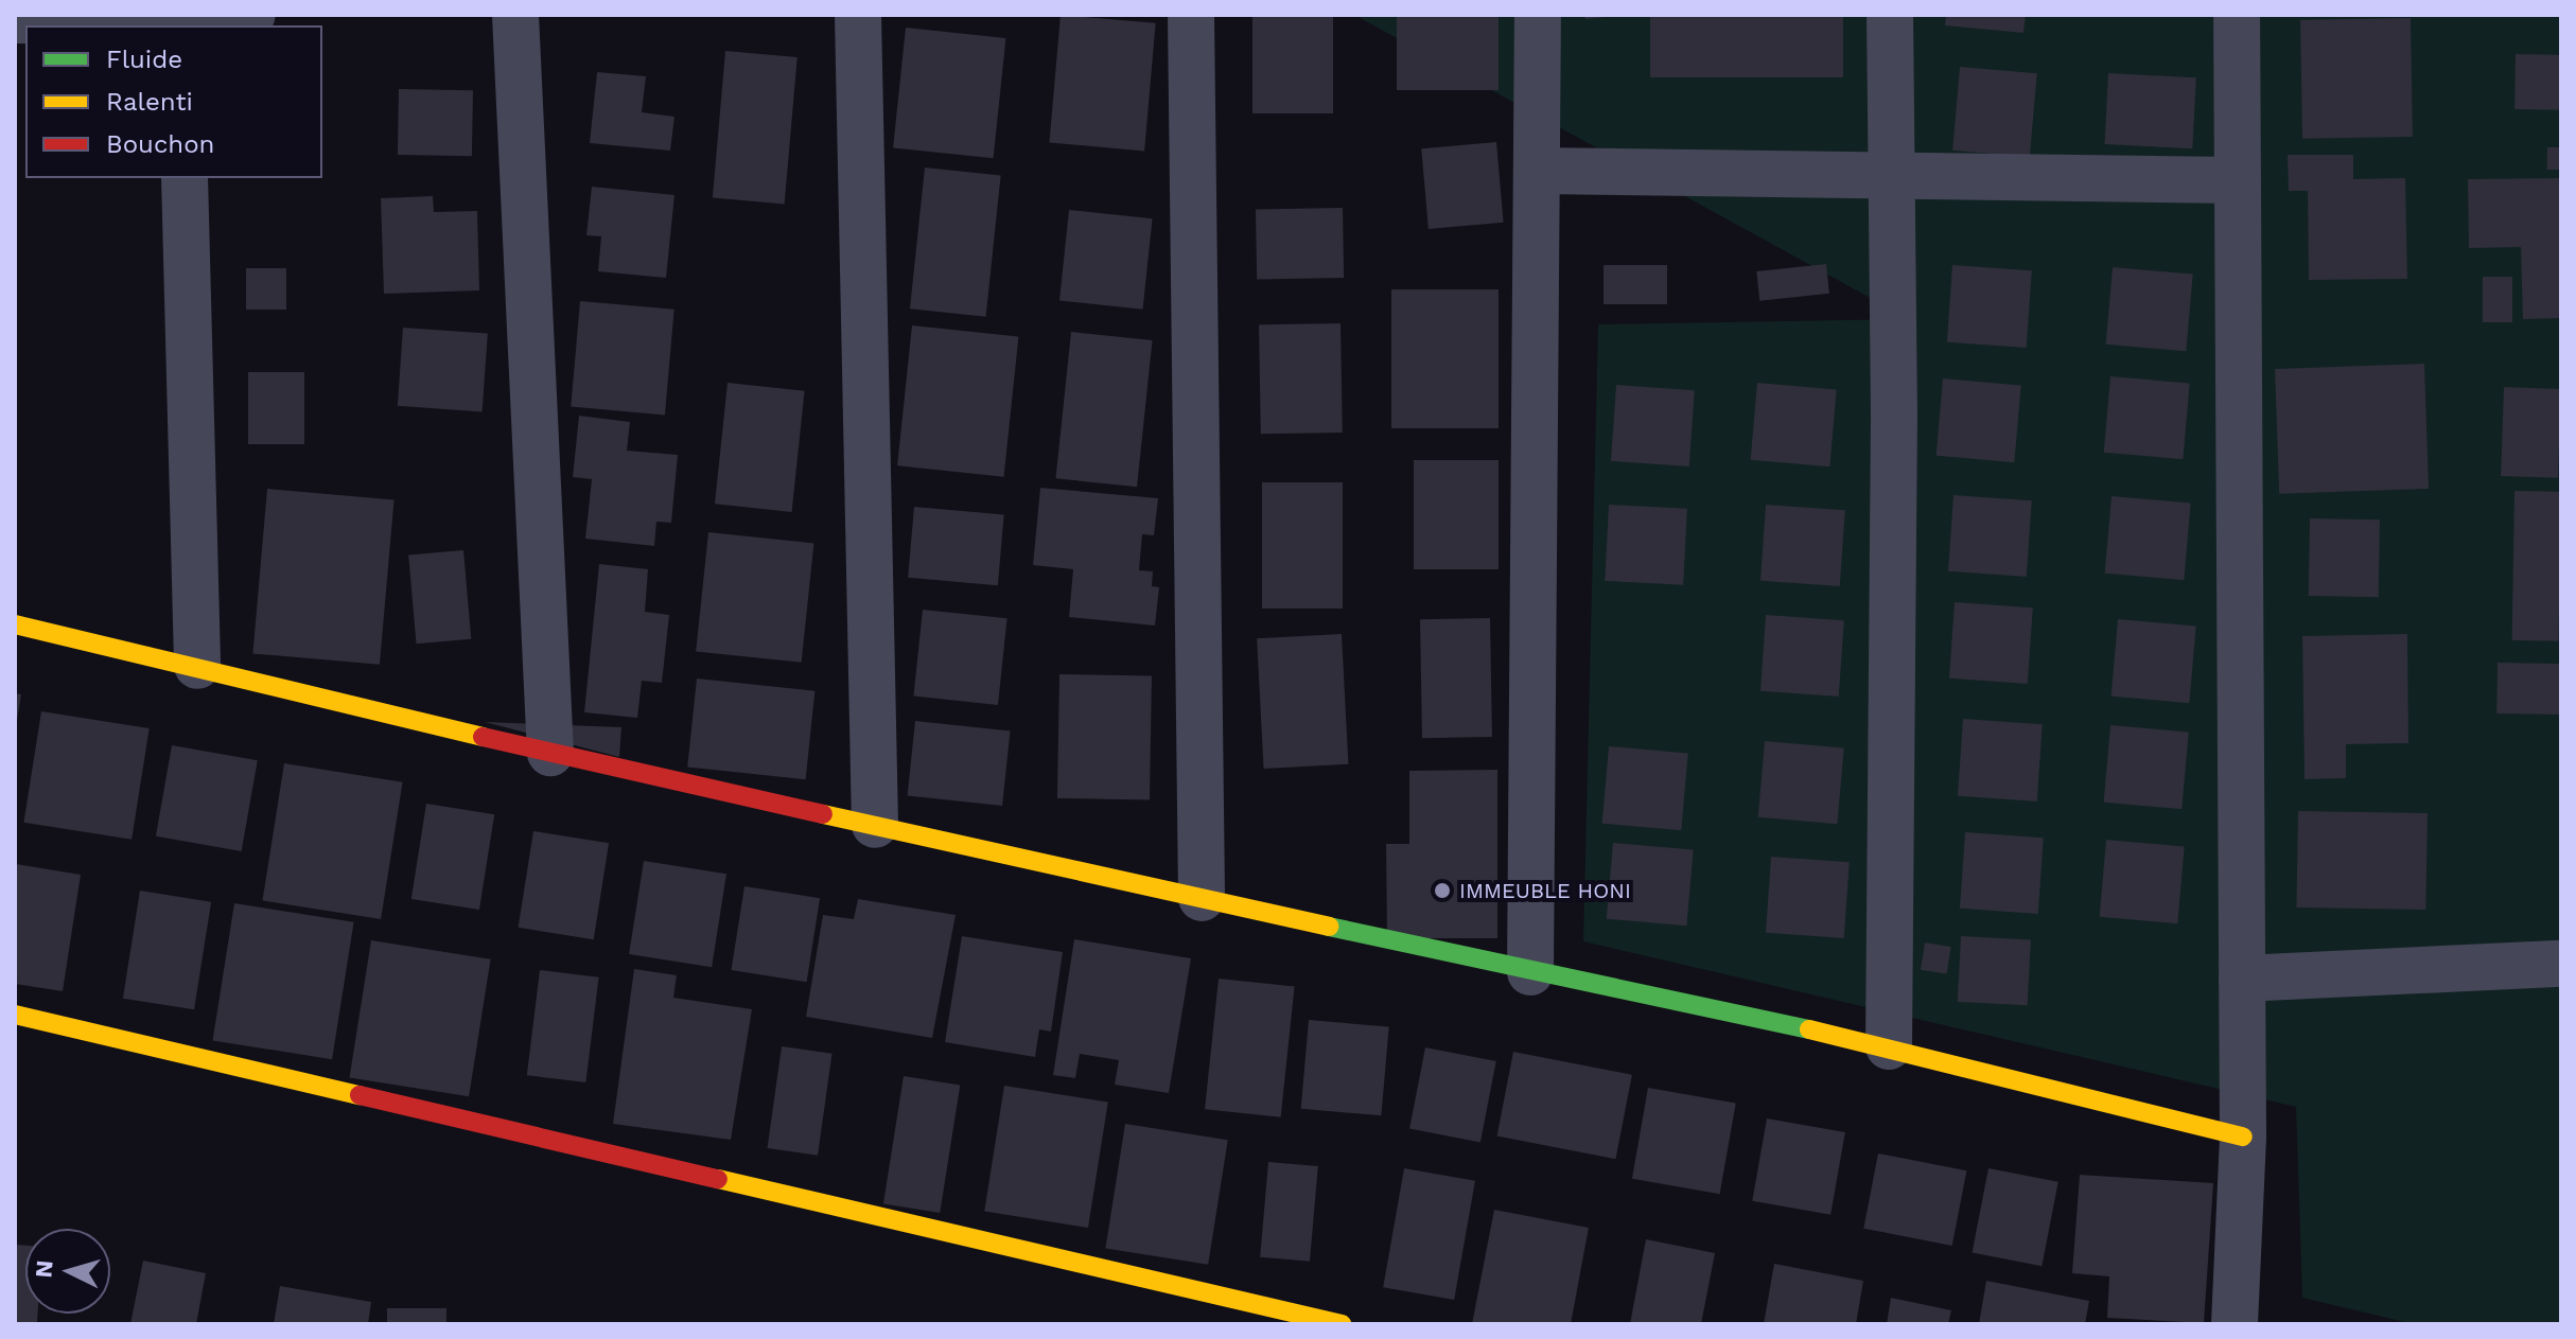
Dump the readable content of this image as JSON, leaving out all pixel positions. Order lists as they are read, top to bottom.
{
  "places": ["IMMEUBLE HONI"],
  "legend": ["Fluide", "Ralenti", "Bouchon"],
  "north": "left"
}
